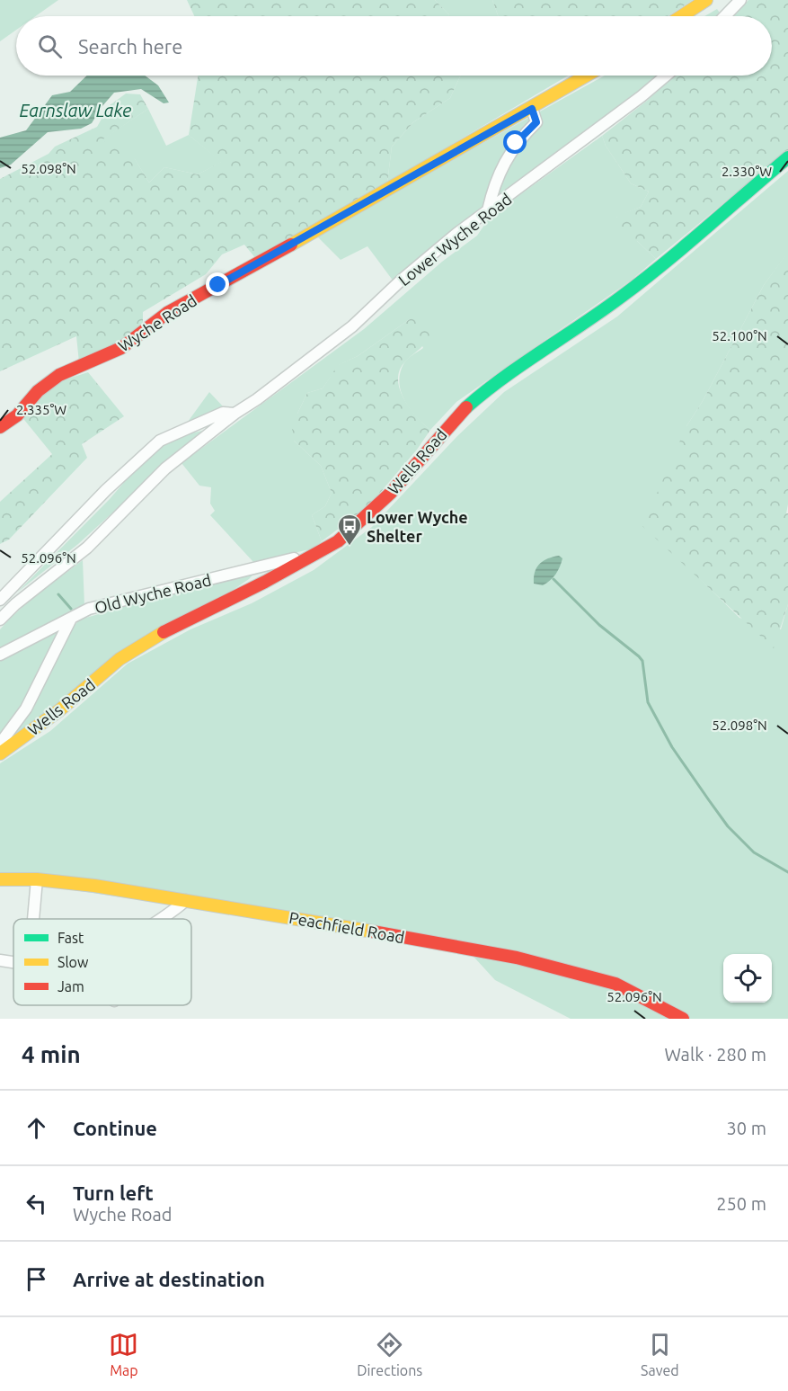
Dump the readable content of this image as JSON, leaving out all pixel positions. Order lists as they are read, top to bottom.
{
  "streets": {
    "main road": ["Wyche Road", "Wells Road", "Peachfield Road"],
    "street": ["Lower Wyche Road", "Old Wyche Road"]
  },
  "crossings": [
    ["Wells Road", "Old Wyche Road"]
  ],
  "water": ["Earnslaw Lake"],
  "places": {
    "bus stop": ["Lower Wyche Shelter"]
  },
  "legend": ["Fast", "Slow", "Jam"],
  "page": {
    "search": "Search here",
    "heading": ["4 min", "Walk · 280 m"],
    "list": [
      ["Continue", "30 m"],
      ["Turn left", "Wyche Road", "250 m"],
      "Arrive at destination"
    ],
    "nav": ["Map", "Directions", "Saved"]
  },
  "coordinates": [
    "52.098°N",
    "2.330°W",
    "52.100°N",
    "2.335°W",
    "52.096°N"
  ]
}
